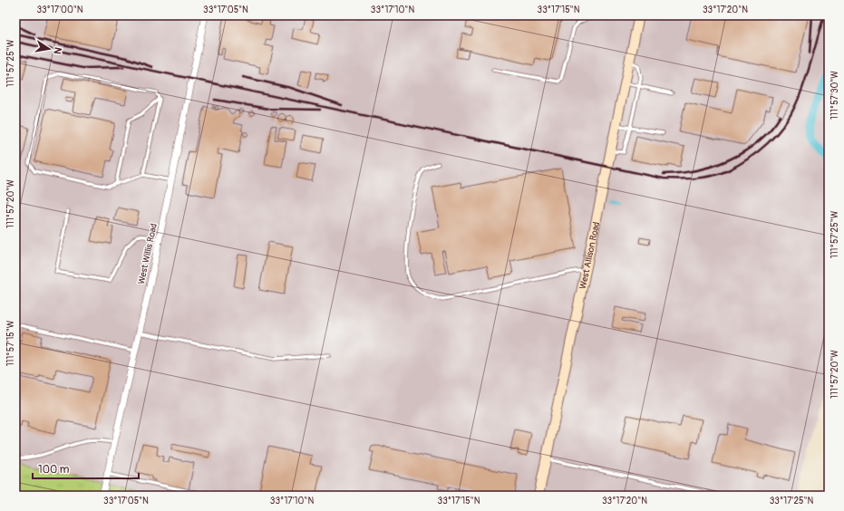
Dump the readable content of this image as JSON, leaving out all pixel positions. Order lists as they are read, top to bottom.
{
  "streets": {
    "street": ["West Willis Road", "West Allison Road"]
  },
  "scale_bar": "100 m",
  "north": "right",
  "coordinates": [
    "33°17'00\"N",
    "33°17'05\"N",
    "33°17'10\"N",
    "33°17'15\"N",
    "33°17'20\"N",
    "111°57'25\"W",
    "111°57'30\"W",
    "111°57'20\"W",
    "111°57'15\"W",
    "33°17'25\"N"
  ]
}
